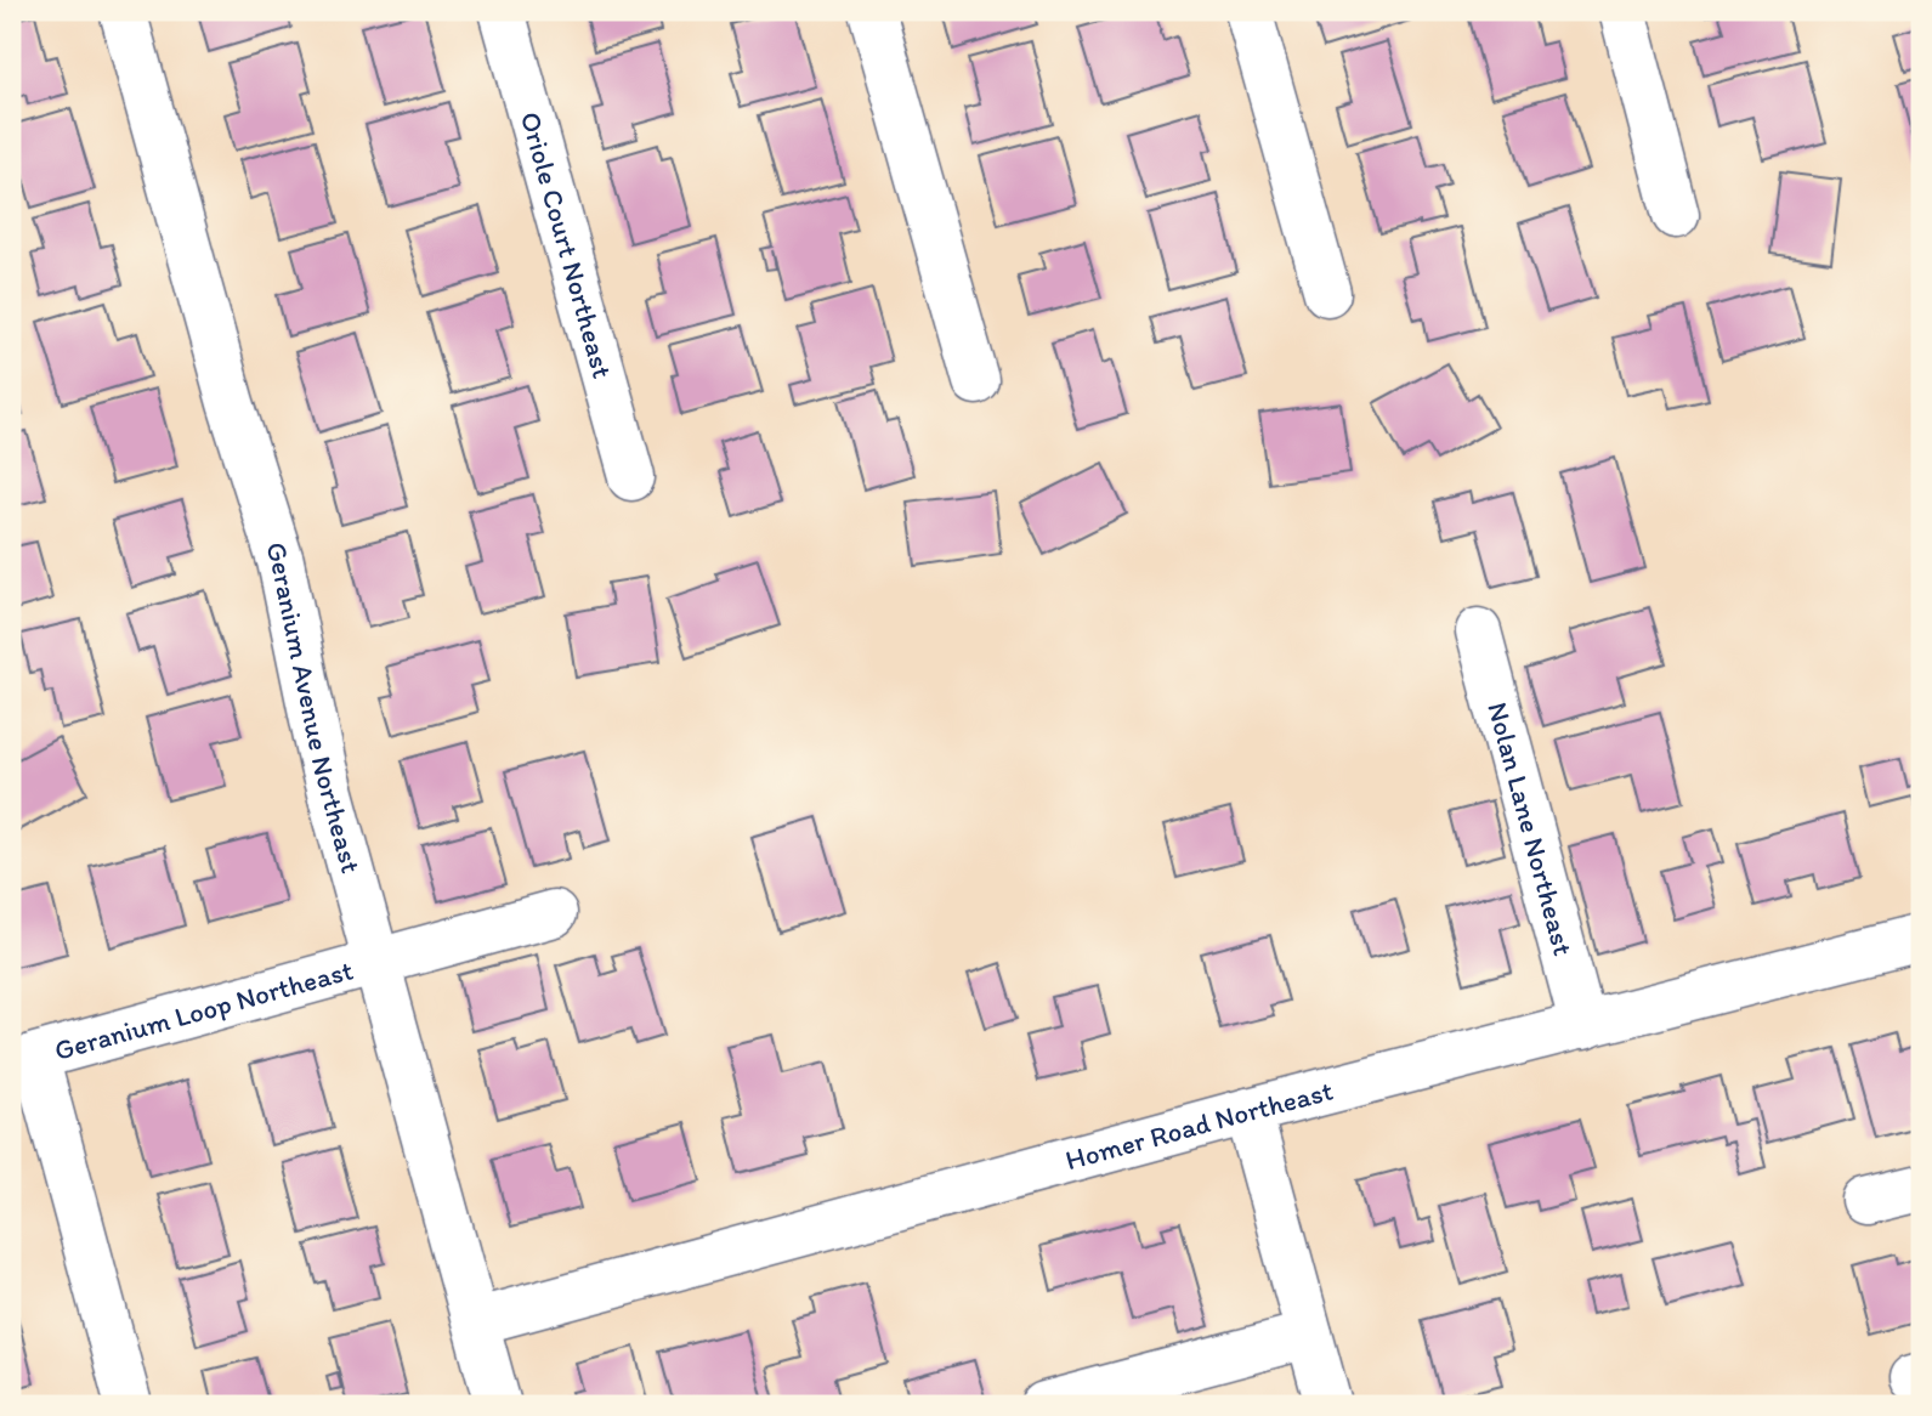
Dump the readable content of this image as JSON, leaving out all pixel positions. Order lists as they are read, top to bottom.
{
  "streets": {
    "street": [
      "Oriole Court Northeast",
      "Geranium Avenue Northeast",
      "Nolan Lane Northeast",
      "Geranium Loop Northeast",
      "Homer Road Northeast"
    ]
  },
  "crossings": [
    ["Geranium Avenue Northeast", "Geranium Loop Northeast"],
    ["Geranium Avenue Northeast", "Homer Road Northeast"],
    ["Nolan Lane Northeast", "Homer Road Northeast"]
  ]
}
